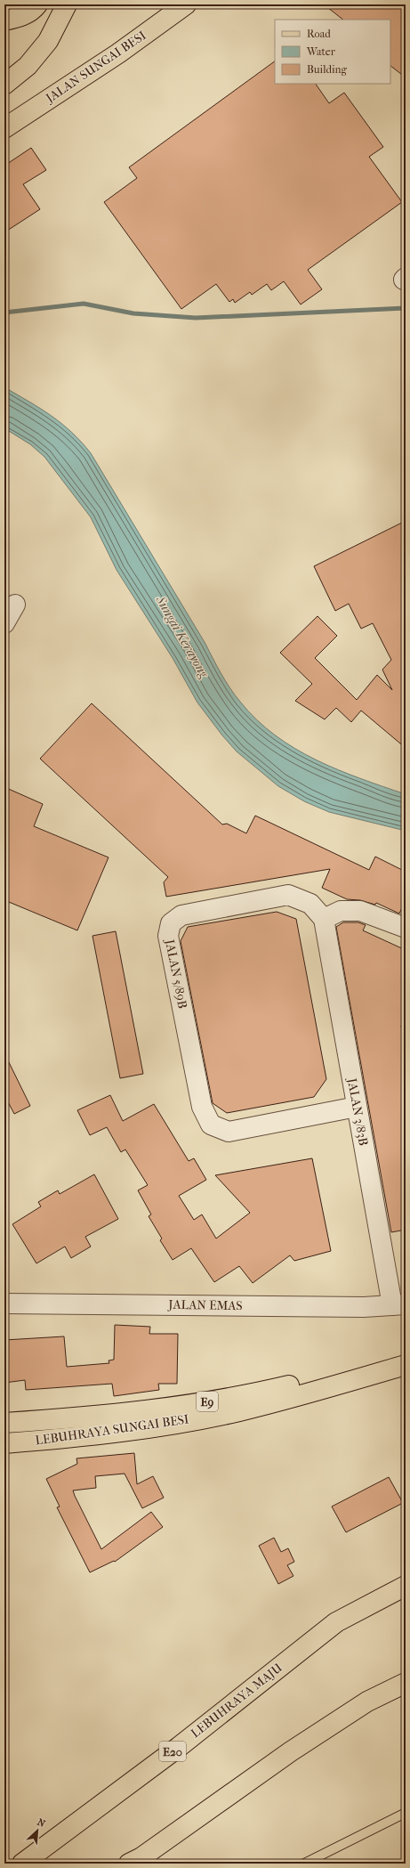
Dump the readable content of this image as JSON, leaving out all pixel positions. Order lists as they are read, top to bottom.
{
  "streets": {
    "main road": [
      "JALAN SUNGAI BESI",
      "E9",
      "LEBUHRAYA SUNGAI BESI",
      "LEBUHRAYA MAJU",
      "E20"
    ],
    "street": ["JALAN 5/89B", "JALAN 3/83B", "JALAN EMAS"]
  },
  "crossings": [
    ["JALAN 5/89B", "JALAN 3/83B"],
    ["JALAN 3/83B", "JALAN EMAS"]
  ],
  "water": ["Sungai Kerayong"],
  "legend": ["Road", "Water", "Building"],
  "north": "top right"
}
